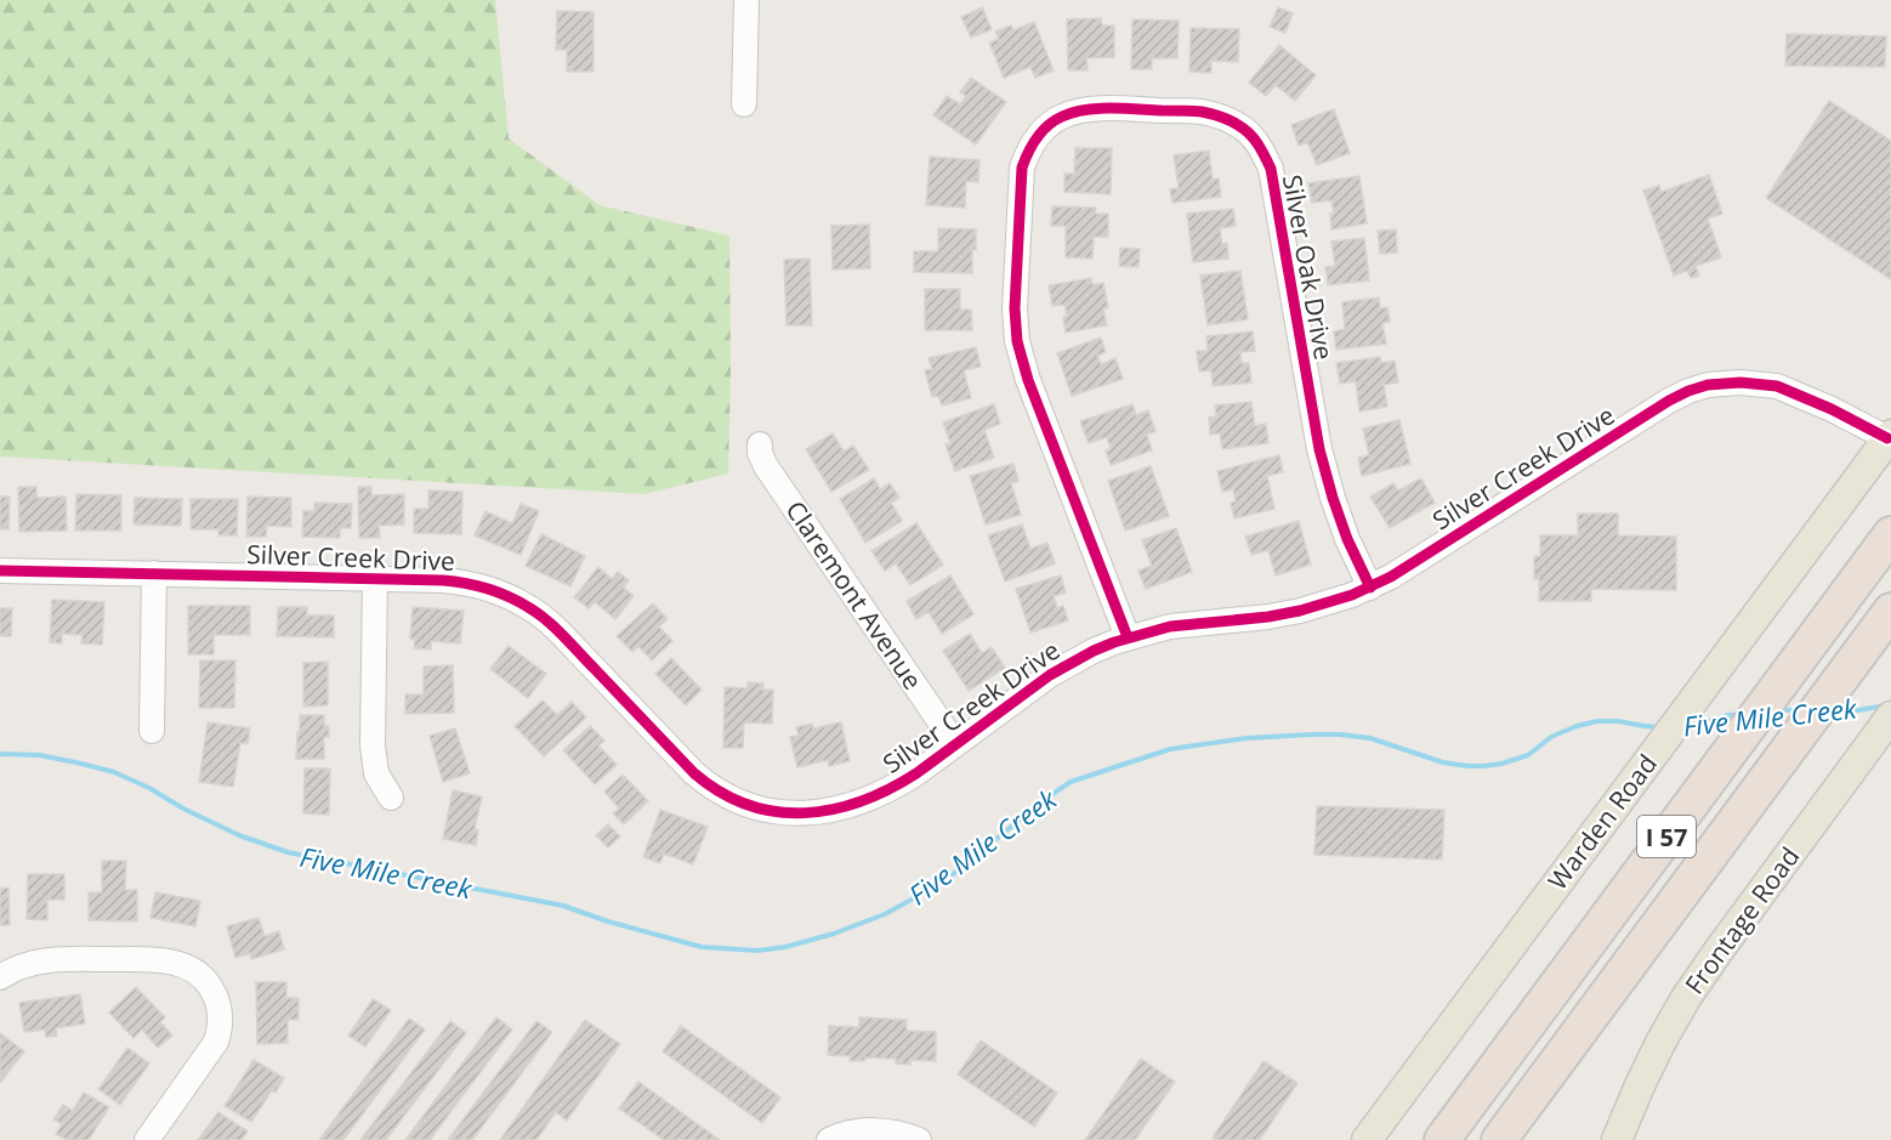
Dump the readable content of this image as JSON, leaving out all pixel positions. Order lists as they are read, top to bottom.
{
  "streets": {
    "highway": ["I 57"],
    "main road": ["Warden Road", "Frontage Road"],
    "street": ["Silver Oak Drive", "Silver Creek Drive", "Claremont Avenue"]
  },
  "crossings": [
    ["Silver Oak Drive", "Silver Creek Drive"],
    ["Silver Creek Drive", "Claremont Avenue"],
    ["Silver Creek Drive", "Warden Road"]
  ],
  "water": ["Five Mile Creek"]
}
